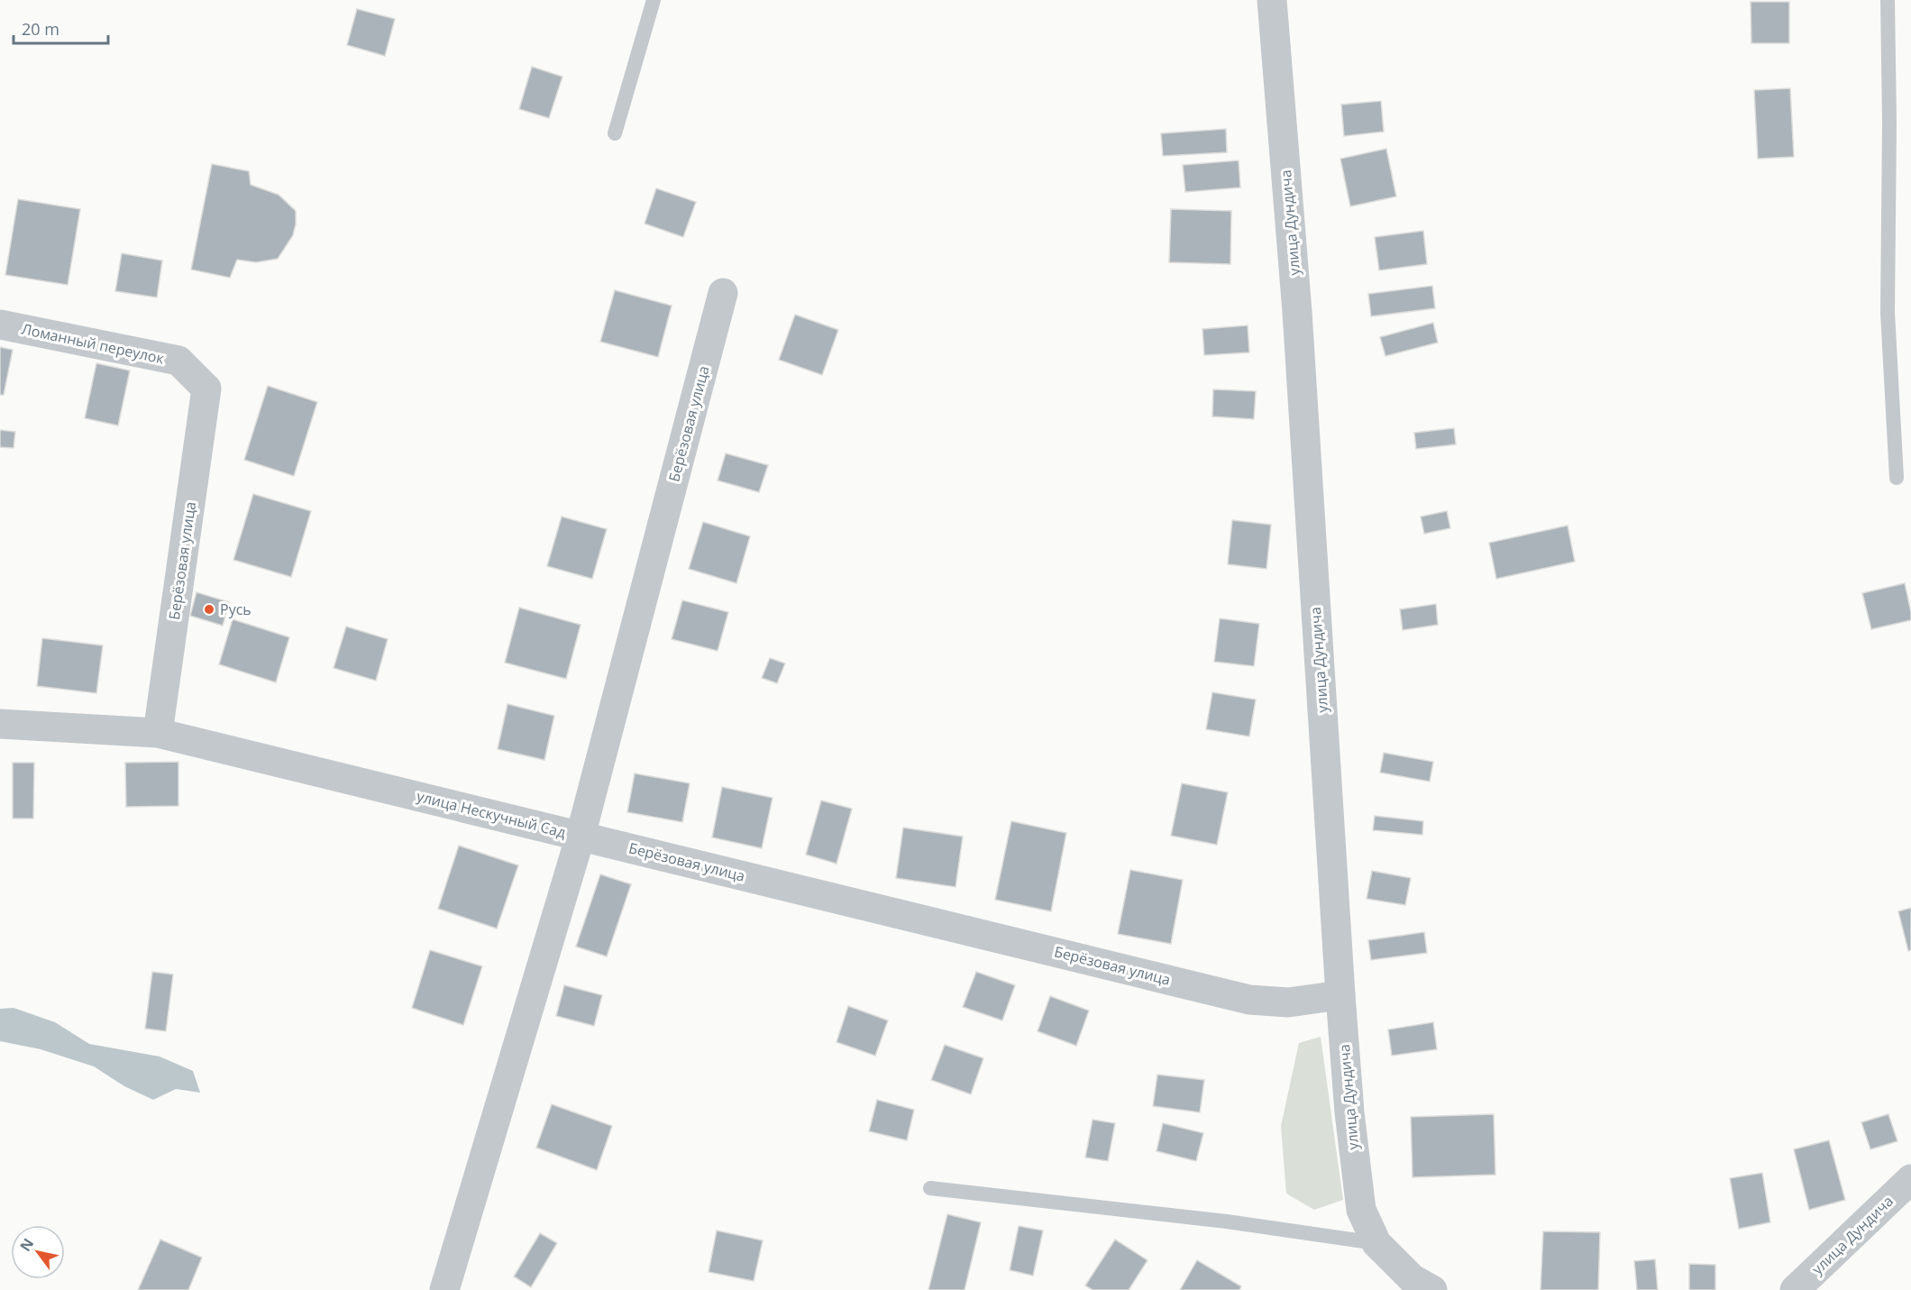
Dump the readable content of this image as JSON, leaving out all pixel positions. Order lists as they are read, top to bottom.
{
  "streets": {
    "street": [
      "улица Дундича",
      "Ломанный переулок",
      "Берёзовая улица",
      "улица Нескучный Сад"
    ]
  },
  "crossings": [
    ["улица Дундича", "Берёзовая улица"],
    ["Ломанный переулок", "Берёзовая улица"],
    ["Берёзовая улица", "улица Нескучный Сад"]
  ],
  "places": ["Русь"],
  "scale_bar": "20 m",
  "north": "top left"
}
